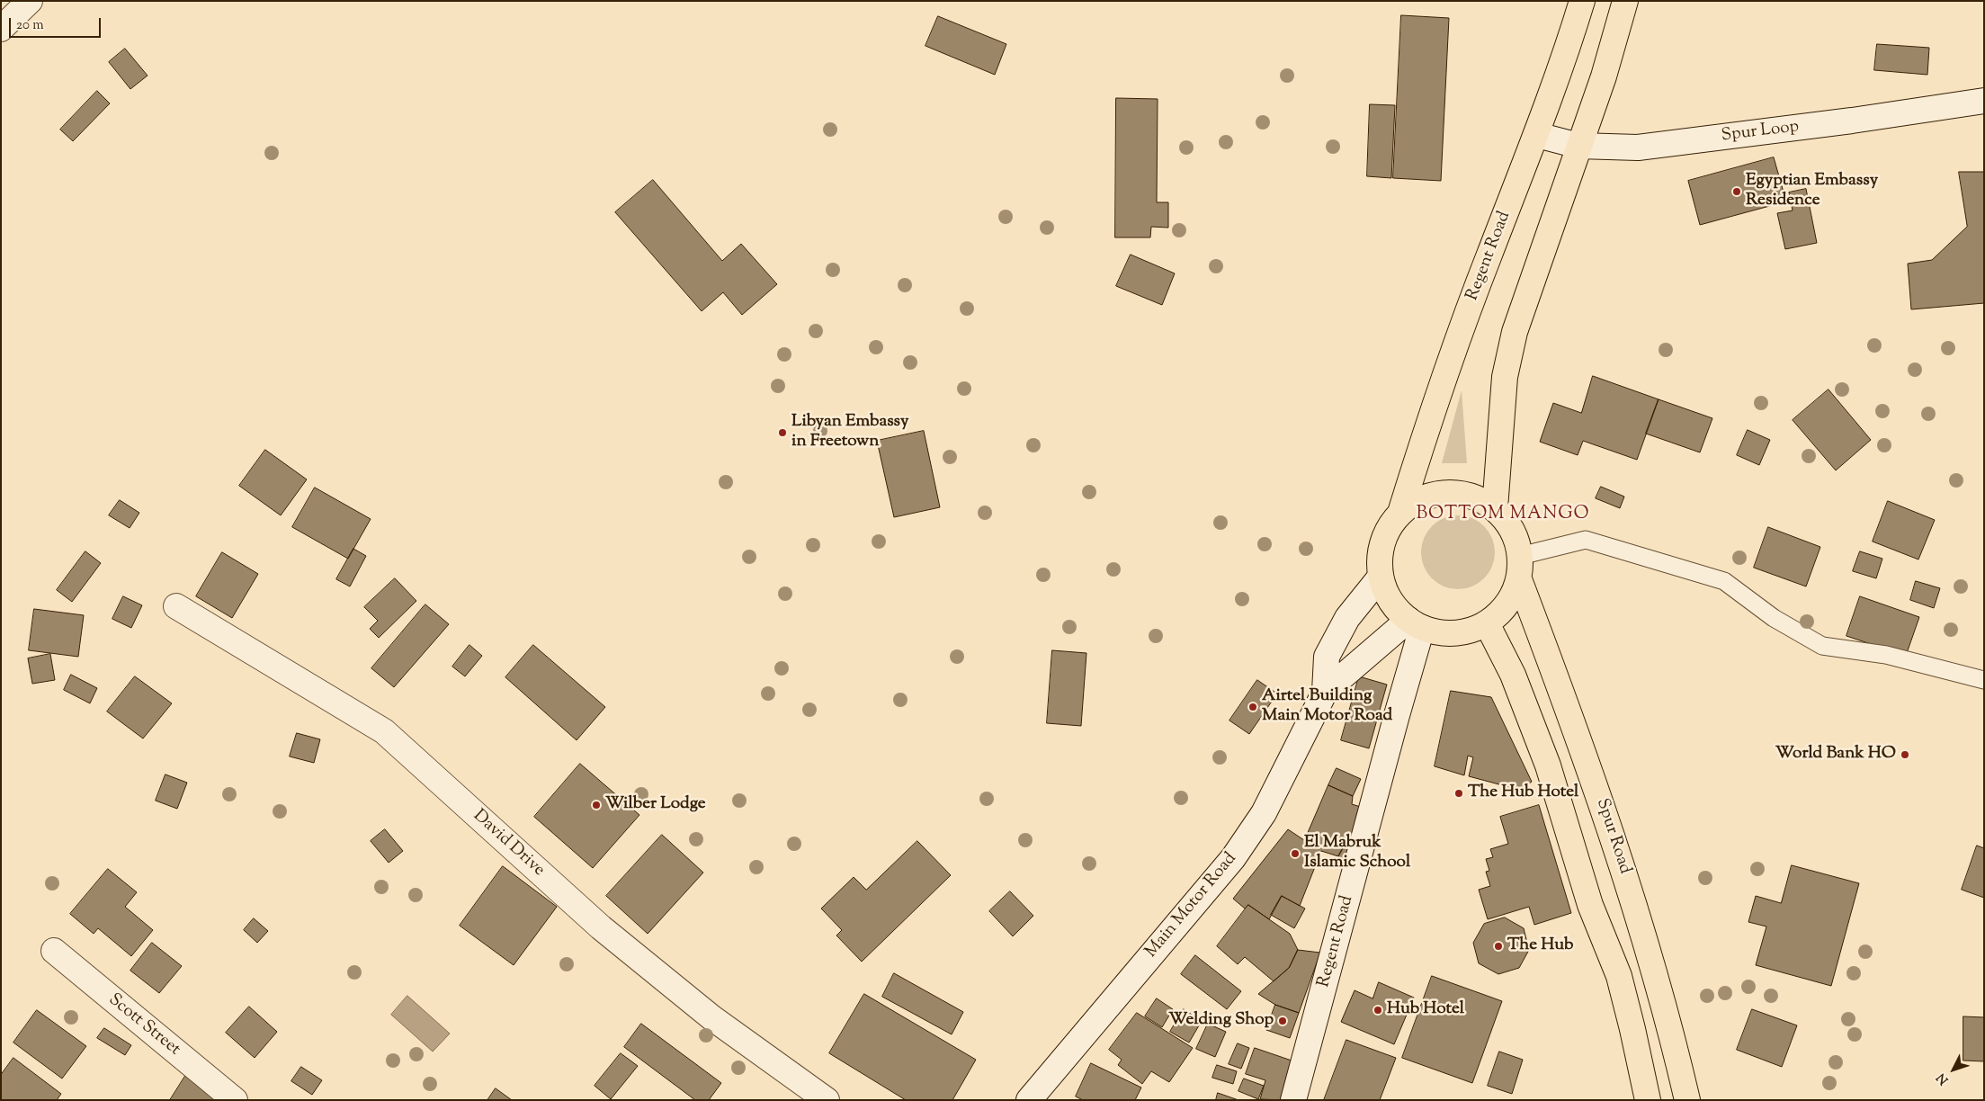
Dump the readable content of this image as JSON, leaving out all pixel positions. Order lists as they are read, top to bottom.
{
  "streets": {
    "main road": ["Regent Road", "Spur Road"],
    "street": [
      "Spur Loop",
      "David Drive",
      "Main Motor Road",
      "Scott Street"
    ]
  },
  "crossings": [
    ["Spur Loop", "Regent Road"],
    ["Regent Road", "Spur Road"],
    ["Regent Road", "Main Motor Road"],
    ["Spur Road", "Main Motor Road"]
  ],
  "districts": ["BOTTOM MANGO"],
  "places": [
    "Egyptian Embassy Residence",
    "Libyan Embassy in Freetown",
    "Airtel Building Main Motor Road",
    "World Bank HO",
    "The Hub Hotel",
    "Wilber Lodge",
    "El Mabruk Islamic School",
    "The Hub",
    "Hub Hotel",
    "Welding Shop"
  ],
  "scale_bar": "20 m",
  "north": "bottom left"
}
